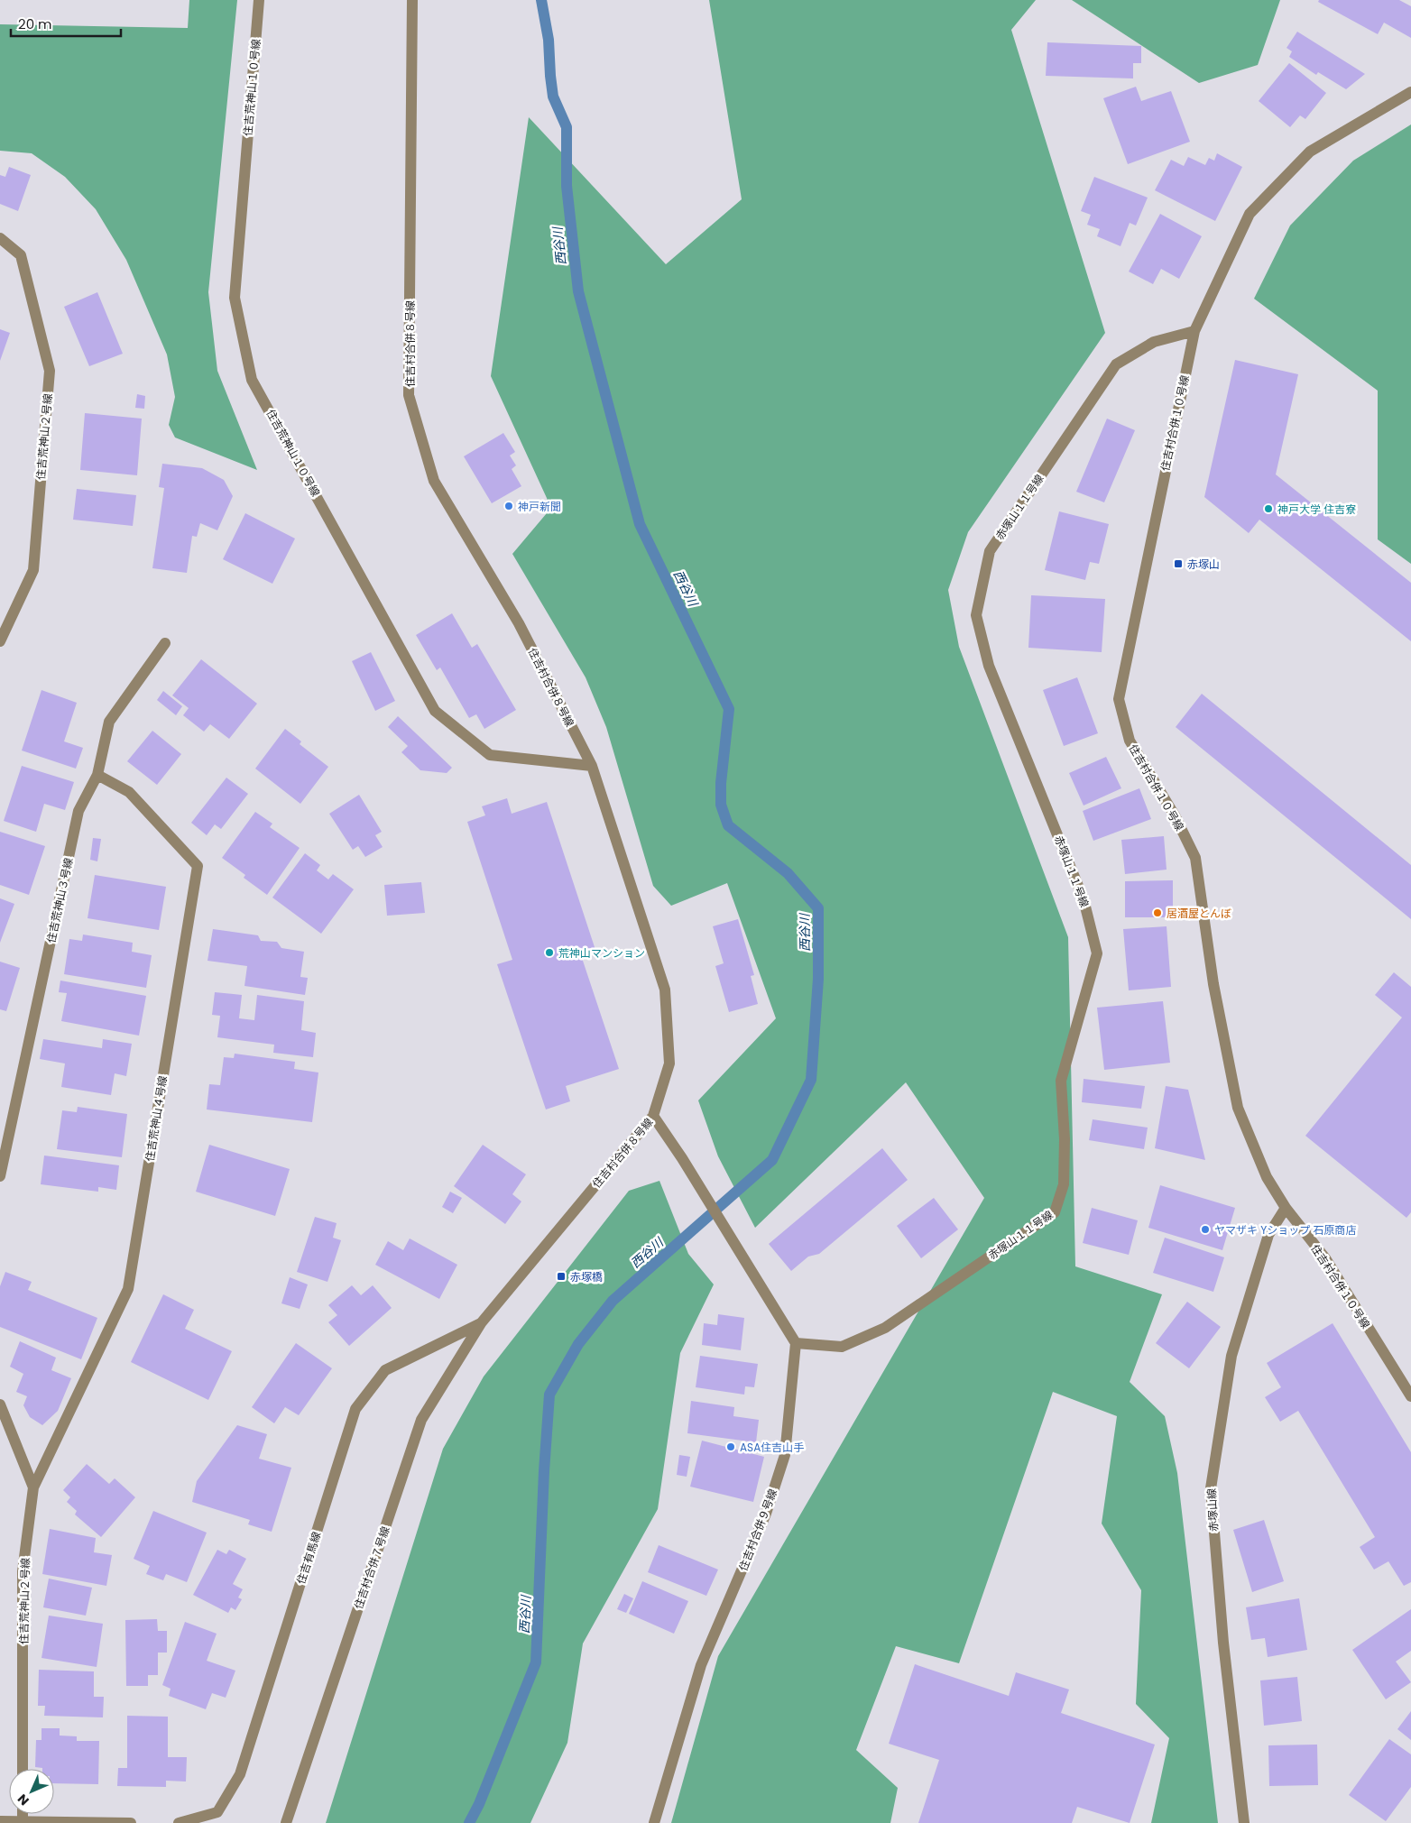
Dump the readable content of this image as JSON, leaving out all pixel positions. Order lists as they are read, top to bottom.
{
  "streets": {
    "street": [
      "住吉荒神山１０号線",
      "住吉村合併８号線",
      "住吉村合併１０号線",
      "住吉荒神山２号線",
      "赤塚山１１号線",
      "住吉荒神山３号線",
      "住吉荒神山４号線",
      "赤塚山線",
      "住吉村合併９号線",
      "住吉有馬線",
      "住吉村合併７号線"
    ]
  },
  "crossings": [
    ["住吉荒神山１０号線", "住吉村合併８号線"],
    ["住吉村合併８号線", "住吉有馬線"],
    ["住吉村合併８号線", "住吉村合併７号線"],
    ["住吉村合併１０号線", "赤塚山１１号線"],
    ["住吉村合併１０号線", "赤塚山線"],
    ["住吉荒神山２号線", "住吉荒神山４号線"],
    ["赤塚山１１号線", "住吉村合併９号線"],
    ["住吉荒神山３号線", "住吉荒神山４号線"],
    ["住吉有馬線", "住吉村合併７号線"]
  ],
  "water": ["西谷川"],
  "places": {
    "other": [
      "神戸新聞",
      "神戸大学 住吉寮",
      "居酒屋とんぼ",
      "荒神山マンション",
      "ヤマザキ Yショップ 石原商店",
      "ASA住吉山手"
    ],
    "transit": ["赤塚山", "赤塚橋"]
  },
  "scale_bar": "20 m",
  "north": "bottom left"
}
